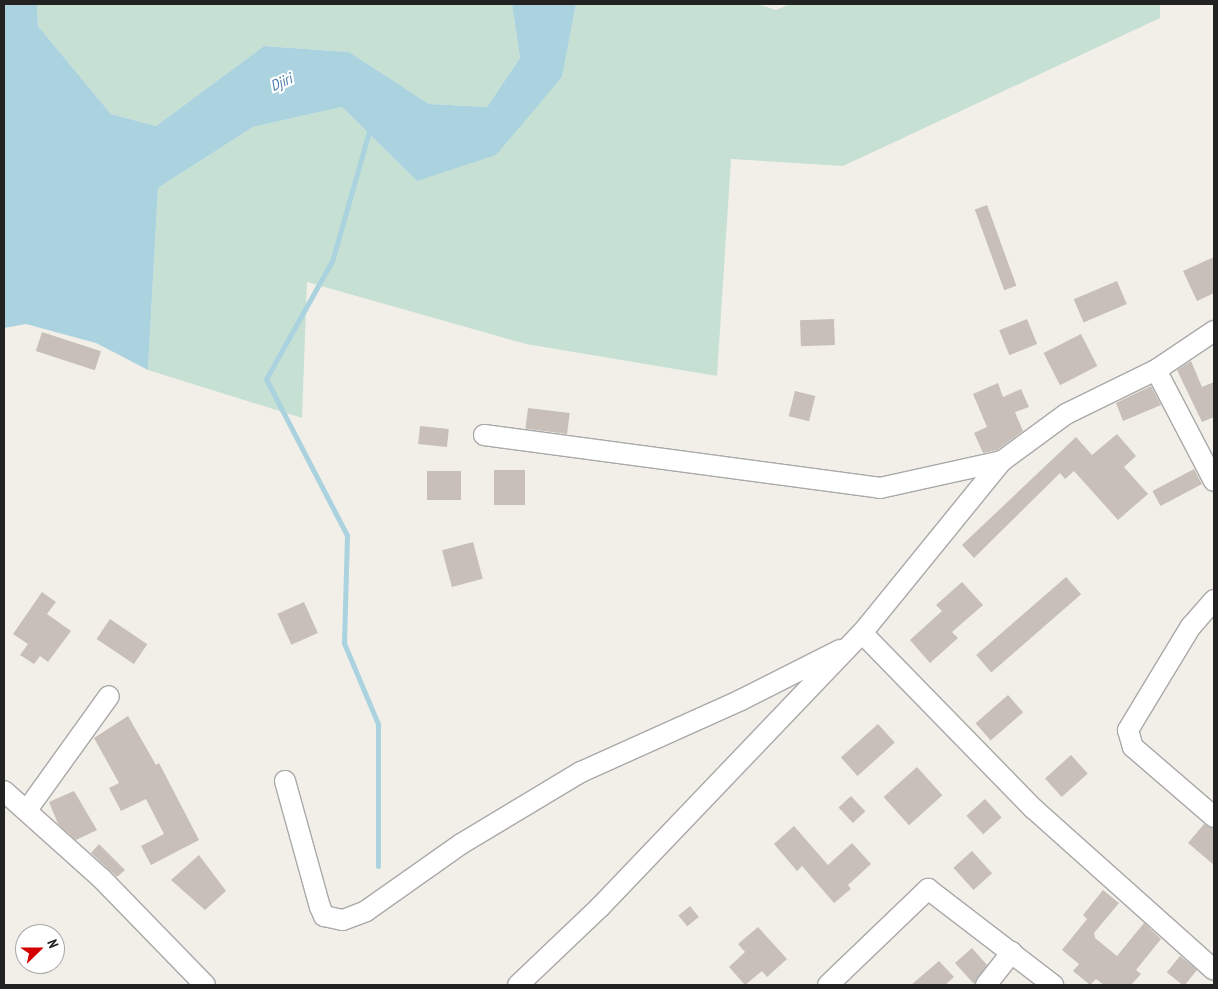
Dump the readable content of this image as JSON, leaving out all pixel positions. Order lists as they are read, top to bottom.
{
  "water": ["Djiri"],
  "north": "right"
}
